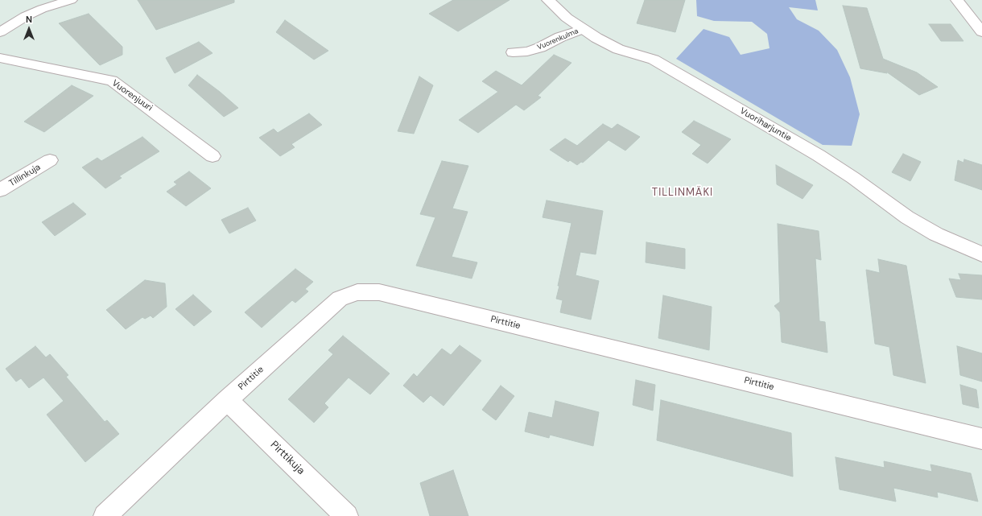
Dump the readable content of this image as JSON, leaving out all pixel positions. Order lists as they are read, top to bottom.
{
  "streets": {
    "street": [
      "Vuorenkulma",
      "Vuorenjuuri",
      "Vuoriharjuntie",
      "Tillinkuja",
      "Pirttitie",
      "Pirttikuja"
    ]
  },
  "crossings": [
    ["Vuorenkulma", "Vuoriharjuntie"],
    ["Pirttitie", "Pirttikuja"]
  ],
  "districts": ["TILLINMÄKI"],
  "north": "top"
}
